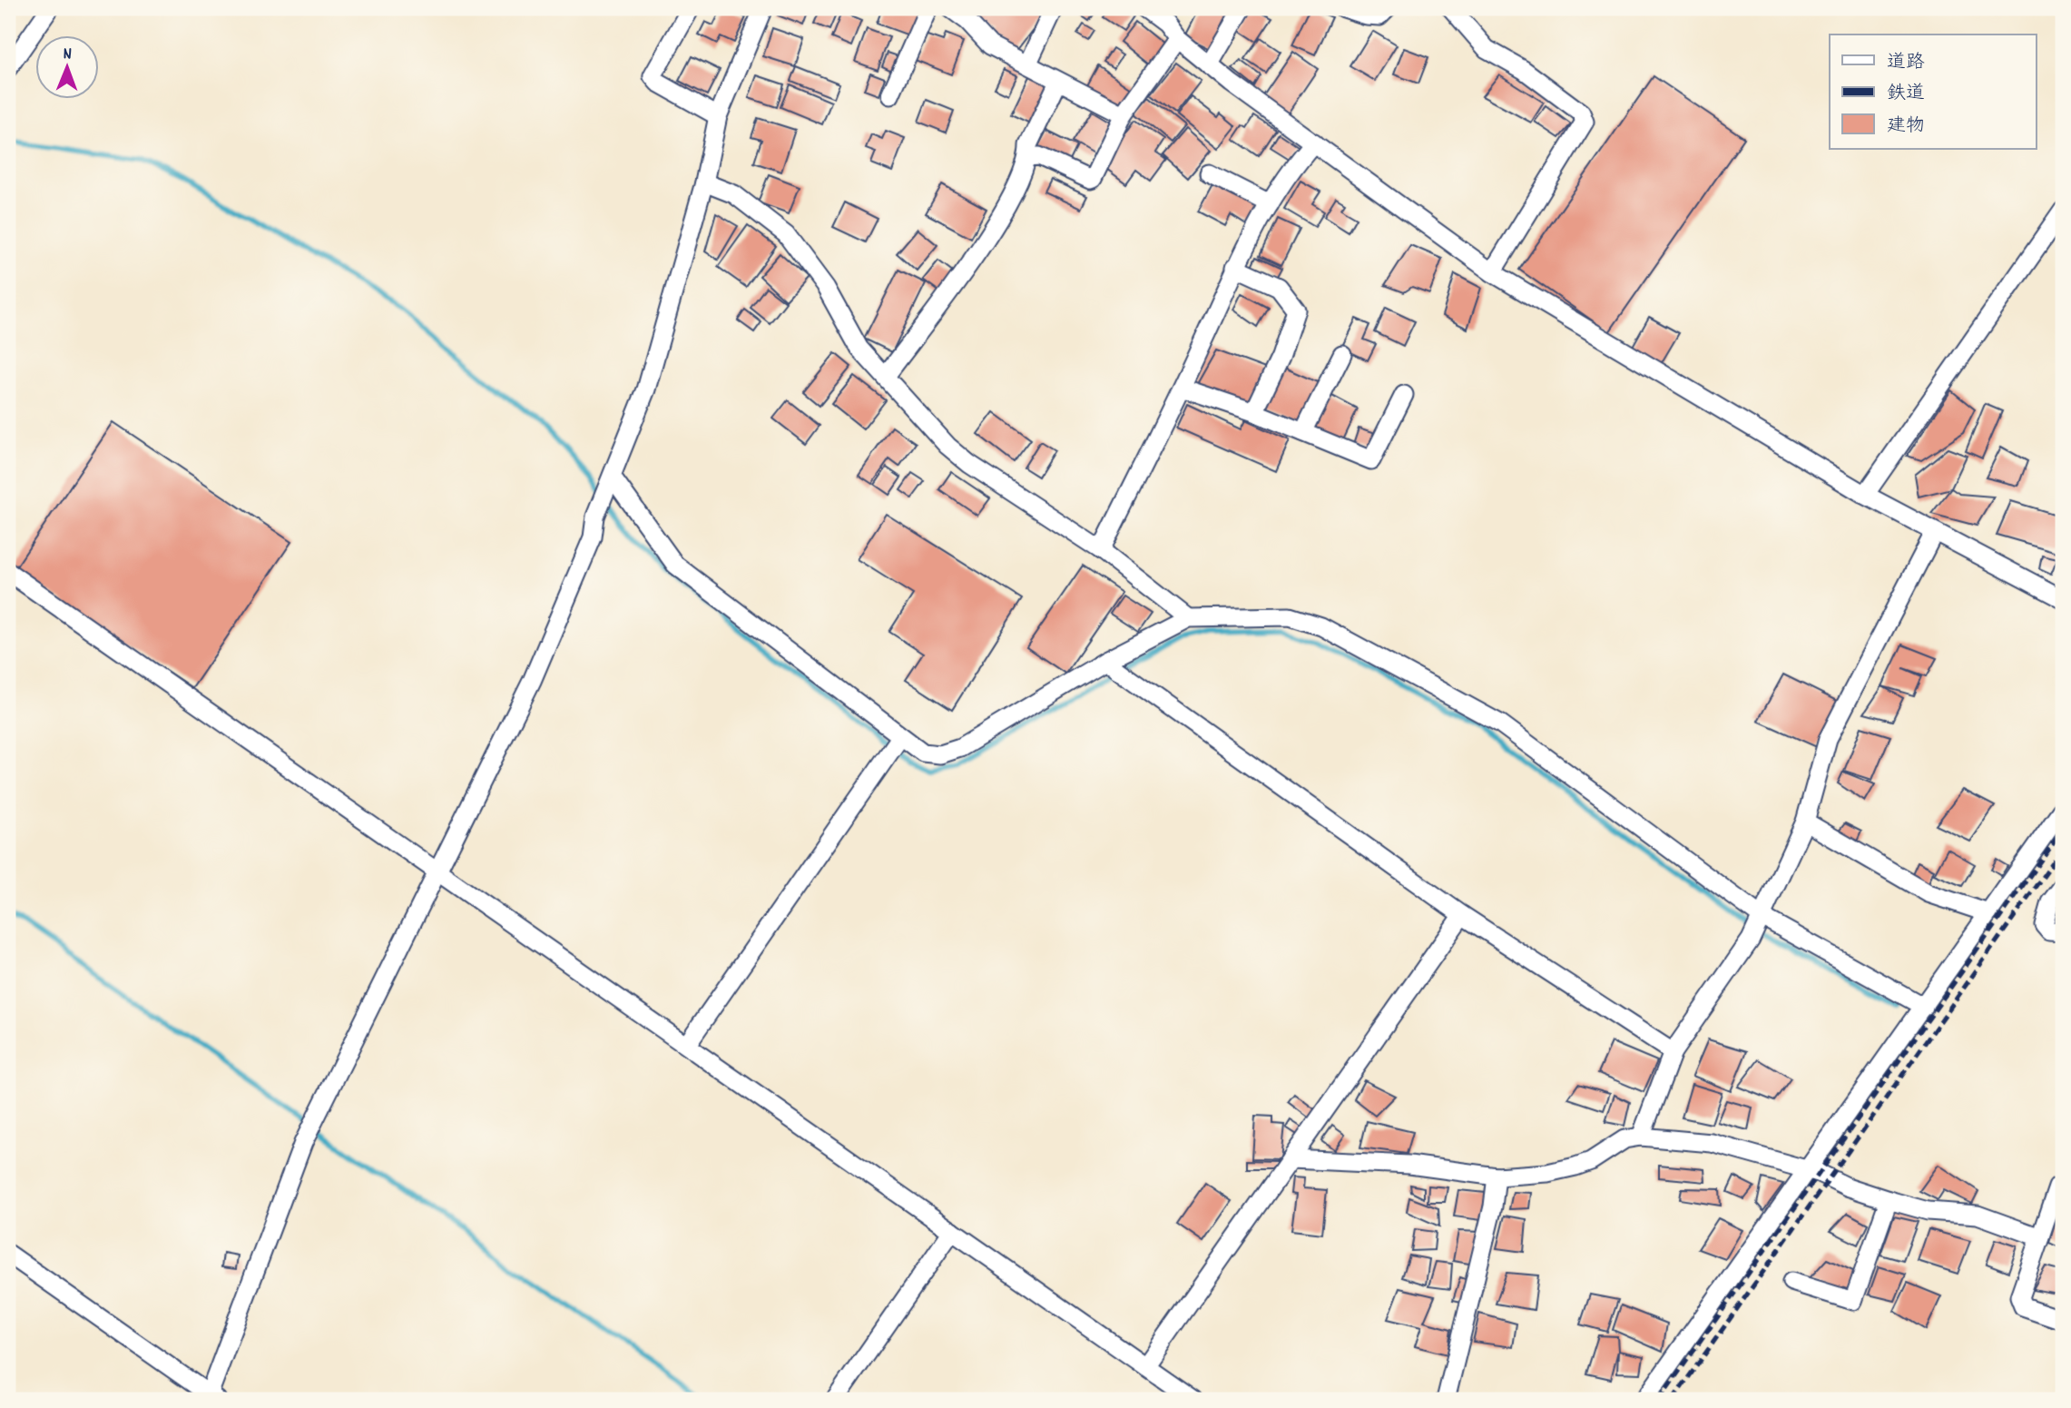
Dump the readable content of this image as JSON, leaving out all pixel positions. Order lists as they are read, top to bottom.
{
  "legend": ["道路", "鉄道", "建物"],
  "north": "top"
}
